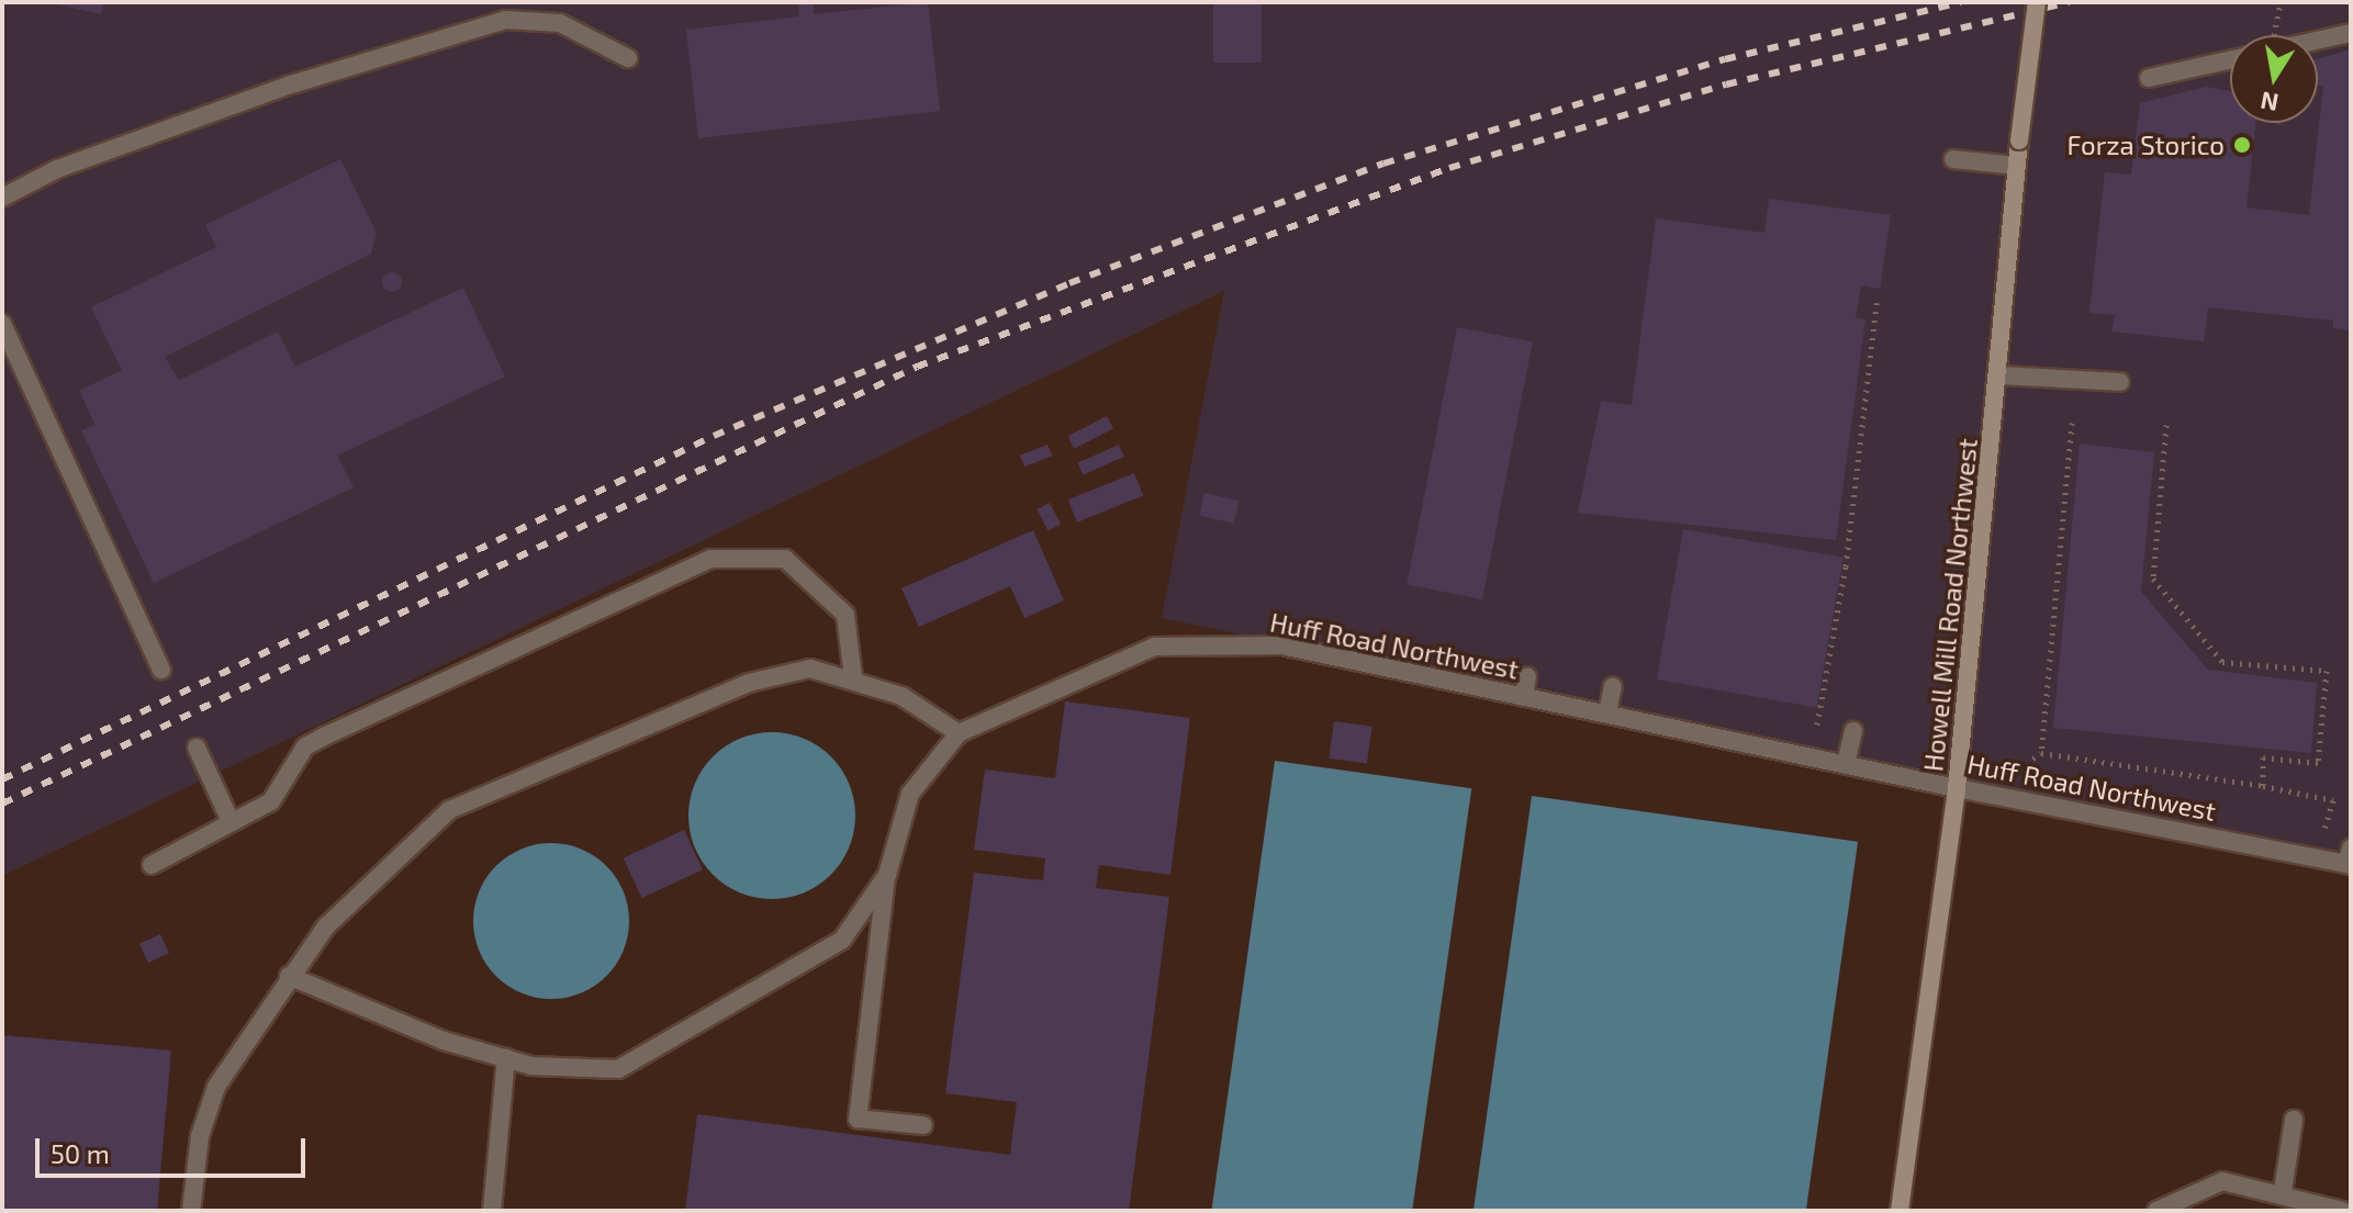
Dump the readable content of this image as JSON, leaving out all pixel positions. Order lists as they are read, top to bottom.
{
  "streets": {
    "main road": ["Howell Mill Road Northwest"],
    "street": ["Huff Road Northwest"]
  },
  "crossings": [
    ["Howell Mill Road Northwest", "Huff Road Northwest"]
  ],
  "places": ["Forza Storico"],
  "scale_bar": "50 m",
  "north": "bottom"
}
